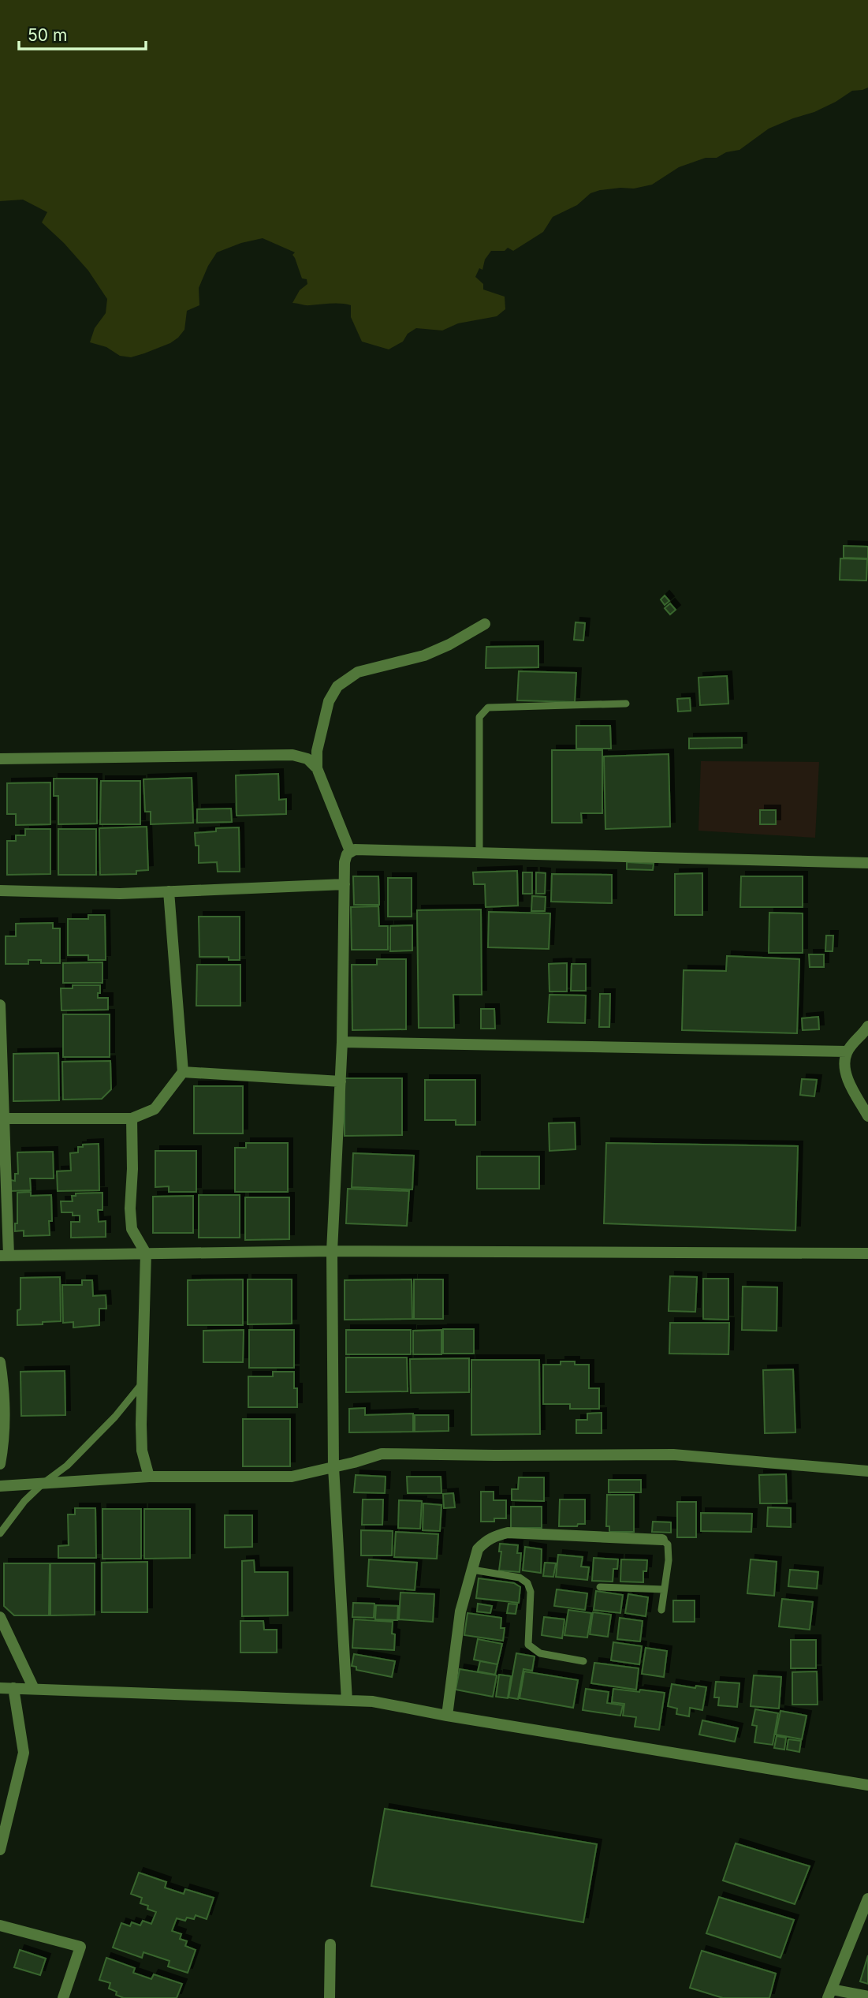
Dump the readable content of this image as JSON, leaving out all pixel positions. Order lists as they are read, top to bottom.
{
  "scale_bar": "50 m"
}
